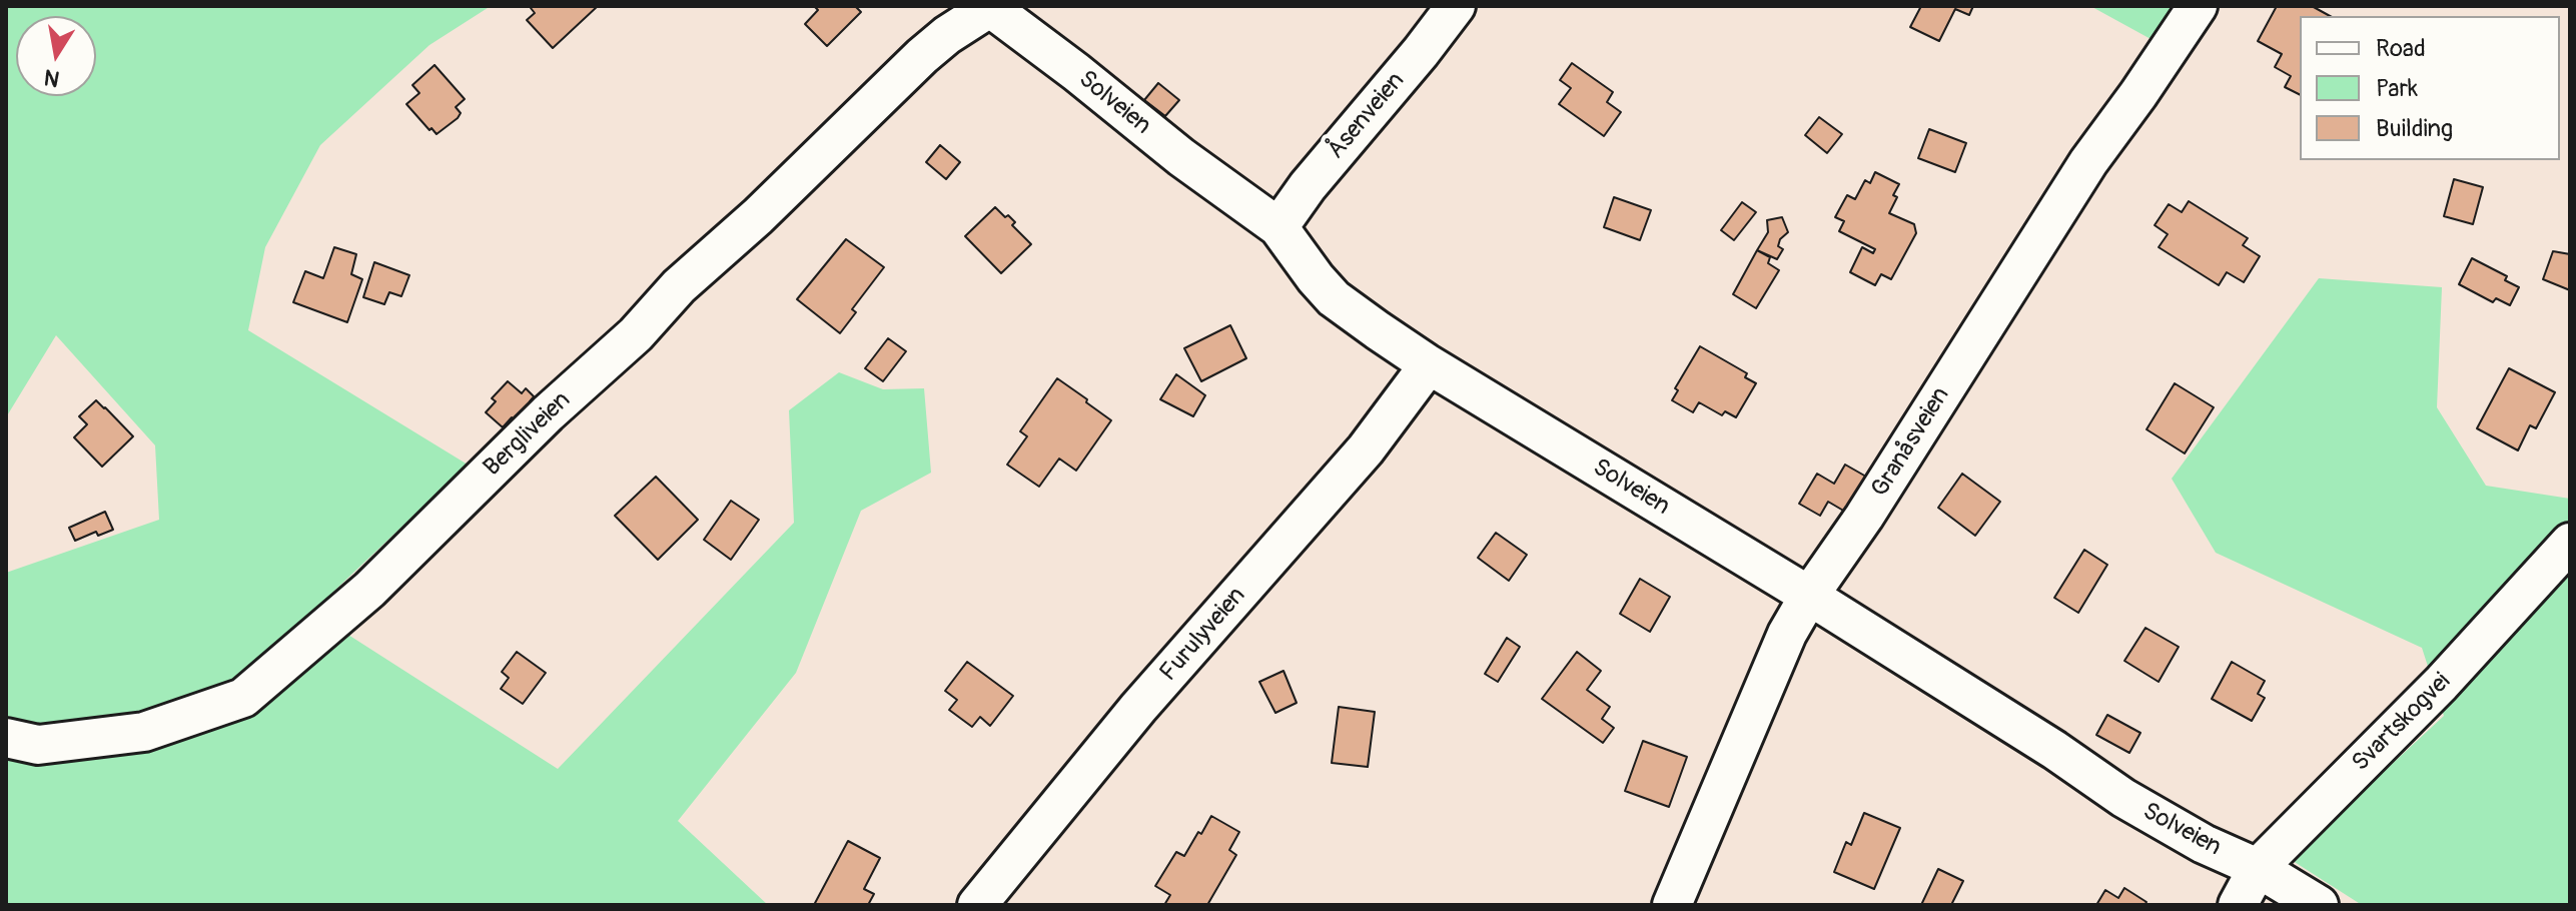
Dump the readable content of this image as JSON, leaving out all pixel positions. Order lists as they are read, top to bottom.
{
  "streets": {
    "street": [
      "Solveien",
      "Åsenveien",
      "Bergliveien",
      "Granåsveien",
      "Furulyveien",
      "Svartskogvei"
    ]
  },
  "crossings": [
    ["Solveien", "Åsenveien"],
    ["Solveien", "Bergliveien"],
    ["Solveien", "Granåsveien"],
    ["Solveien", "Furulyveien"],
    ["Solveien", "Svartskogvei"]
  ],
  "legend": ["Road", "Park", "Building"],
  "north": "bottom"
}
